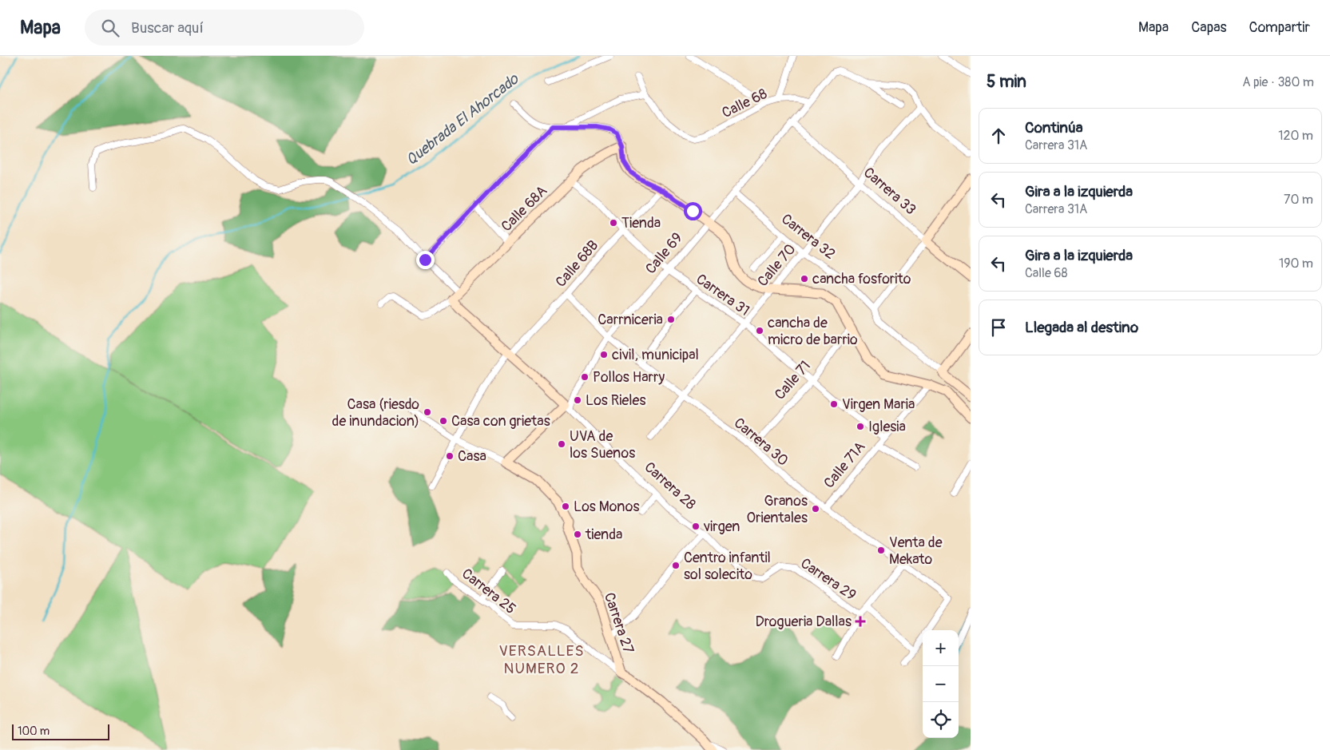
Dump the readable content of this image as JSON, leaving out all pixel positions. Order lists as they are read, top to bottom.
{
  "streets": {
    "street": [
      "Calle 68",
      "Carrera 33",
      "Calle 68A",
      "Carrera 32",
      "Calle 69",
      "Calle 68B",
      "Calle 70",
      "Carrera 31",
      "Calle 71",
      "Carrera 30",
      "Calle 71A",
      "Carrera 28",
      "Carrera 29",
      "Carrera 25",
      "Carrera 27"
    ]
  },
  "crossings": [
    ["Calle 68", "Calle 69"],
    ["Carrera 33", "Calle 69"],
    ["Carrera 33", "Calle 70"],
    ["Calle 68A", "Carrera 31"],
    ["Calle 68A", "Carrera 28"],
    ["Carrera 32", "Calle 69"],
    ["Carrera 32", "Calle 70"],
    ["Calle 69", "Carrera 31"],
    ["Calle 69", "Carrera 30"],
    ["Calle 69", "Carrera 28"],
    ["Calle 69", "Carrera 27"],
    ["Calle 68B", "Carrera 31"],
    ["Calle 68B", "Carrera 30"],
    ["Calle 68B", "Carrera 28"],
    ["Calle 68B", "Carrera 27"],
    ["Calle 70", "Carrera 31"],
    ["Calle 70", "Carrera 30"],
    ["Carrera 31", "Calle 71"],
    ["Carrera 31", "Calle 71A"],
    ["Calle 71", "Carrera 30"],
    ["Carrera 30", "Calle 71A"],
    ["Carrera 28", "Carrera 29"],
    ["Carrera 25", "Carrera 27"]
  ],
  "districts": ["VERSALLES NUMERO 2"],
  "water": ["Quebrada El Ahorcado"],
  "places": {
    "other": [
      "Tienda",
      "cancha fosforito",
      "Carrniceria",
      "cancha de micro de barrio",
      "civil, municipal",
      "Pollos Harry",
      "Los Rieles",
      "Virgen Maria",
      "Casa (riesdo de inundacion)",
      "Casa con grietas",
      "Iglesia",
      "UVA de los Suenos",
      "Casa",
      "Los Monos",
      "Granos Orientales",
      "virgen",
      "tienda",
      "Venta de Mekato",
      "Centro infantil sol solecito"
    ],
    "health": ["Drogueria Dallas"]
  },
  "scale_bar": "100 m",
  "page": {
    "header": "Mapa",
    "search": "Buscar aquí",
    "nav": ["Mapa", "Capas", "Compartir"],
    "heading": ["5 min", "A pie · 380 m"],
    "list": [
      ["Continúa", "Carrera 31A", "120 m"],
      ["Gira a la izquierda", "Carrera 31A", "70 m"],
      ["Gira a la izquierda", "Calle 68", "190 m"],
      "Llegada al destino"
    ],
    "map_buttons": ["+", "−"],
    "scale": "100 m"
  }
}
